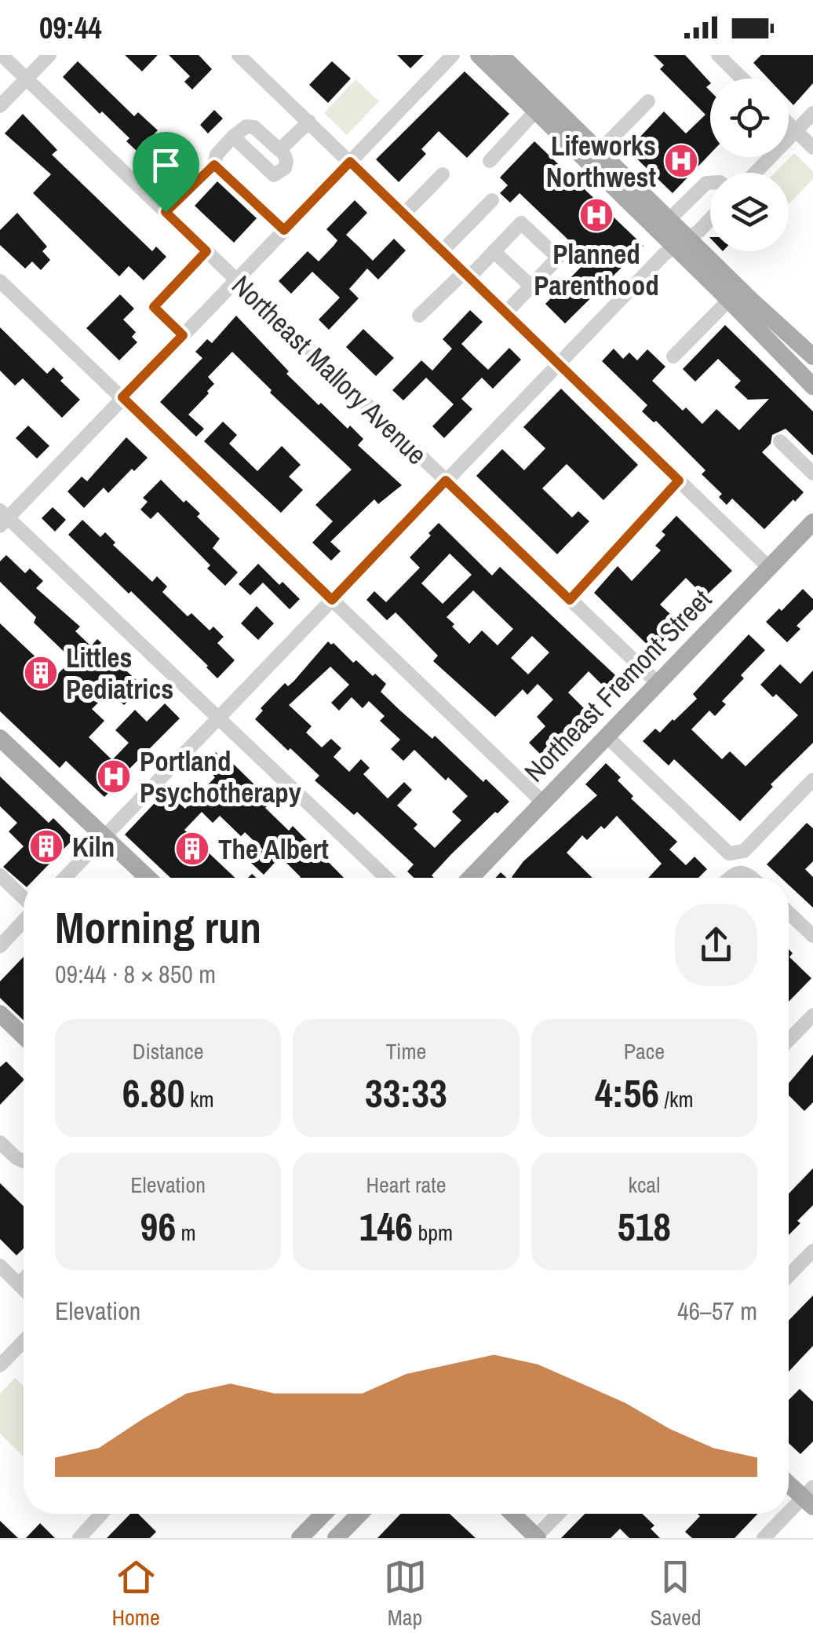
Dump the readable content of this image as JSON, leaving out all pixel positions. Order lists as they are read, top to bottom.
{
  "streets": {
    "main road": ["Northeast Fremont Street"],
    "street": ["Northeast Mallory Avenue"]
  },
  "crossings": [
    ["Northeast Mallory Avenue", "Northeast Fremont Street"]
  ],
  "places": {
    "hospital": ["Lifeworks Northwest", "Planned Parenthood", "Portland Psychotherapy"],
    "building": ["Littles Pediatrics", "Kiln", "The Albert"]
  },
  "page": {
    "status": "09:44",
    "heading": ["Morning run", "09:44 · 8 × 850 m"],
    "stats": [
      ["Distance", "6.80 km"],
      ["Time", "33:33"],
      ["Pace", "4:56 /km"],
      ["Elevation", "96 m"],
      ["Heart rate", "146 bpm"],
      ["kcal", "518"]
    ],
    "chart": ["Elevation", "46–57 m"],
    "tabs": ["Home", "Map", "Saved"]
  }
}
